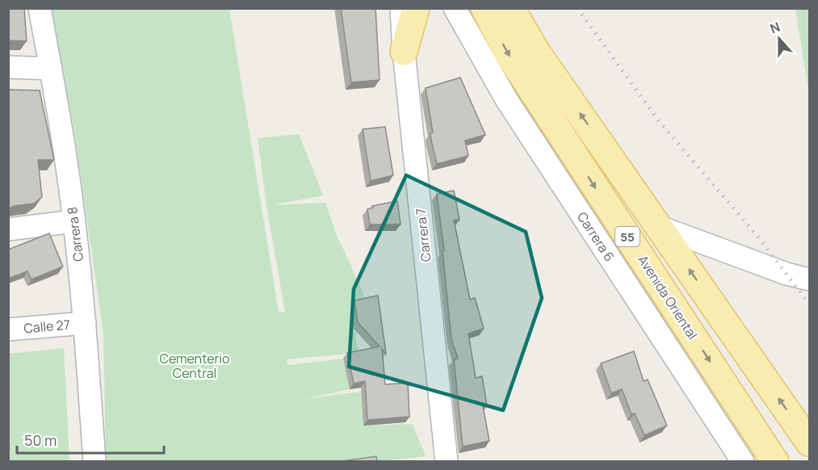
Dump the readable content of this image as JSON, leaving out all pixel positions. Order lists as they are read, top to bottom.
{
  "streets": {
    "main road": ["55", "Avenida Oriental"],
    "street": [
      "Carrera 8",
      "Carrera 7",
      "Carrera 6",
      "Calle 27"
    ]
  },
  "crossings": [
    ["Carrera 8", "Calle 27"]
  ],
  "parks": ["Cementerio Central"],
  "scale_bar": "50 m",
  "north": "top"
}
